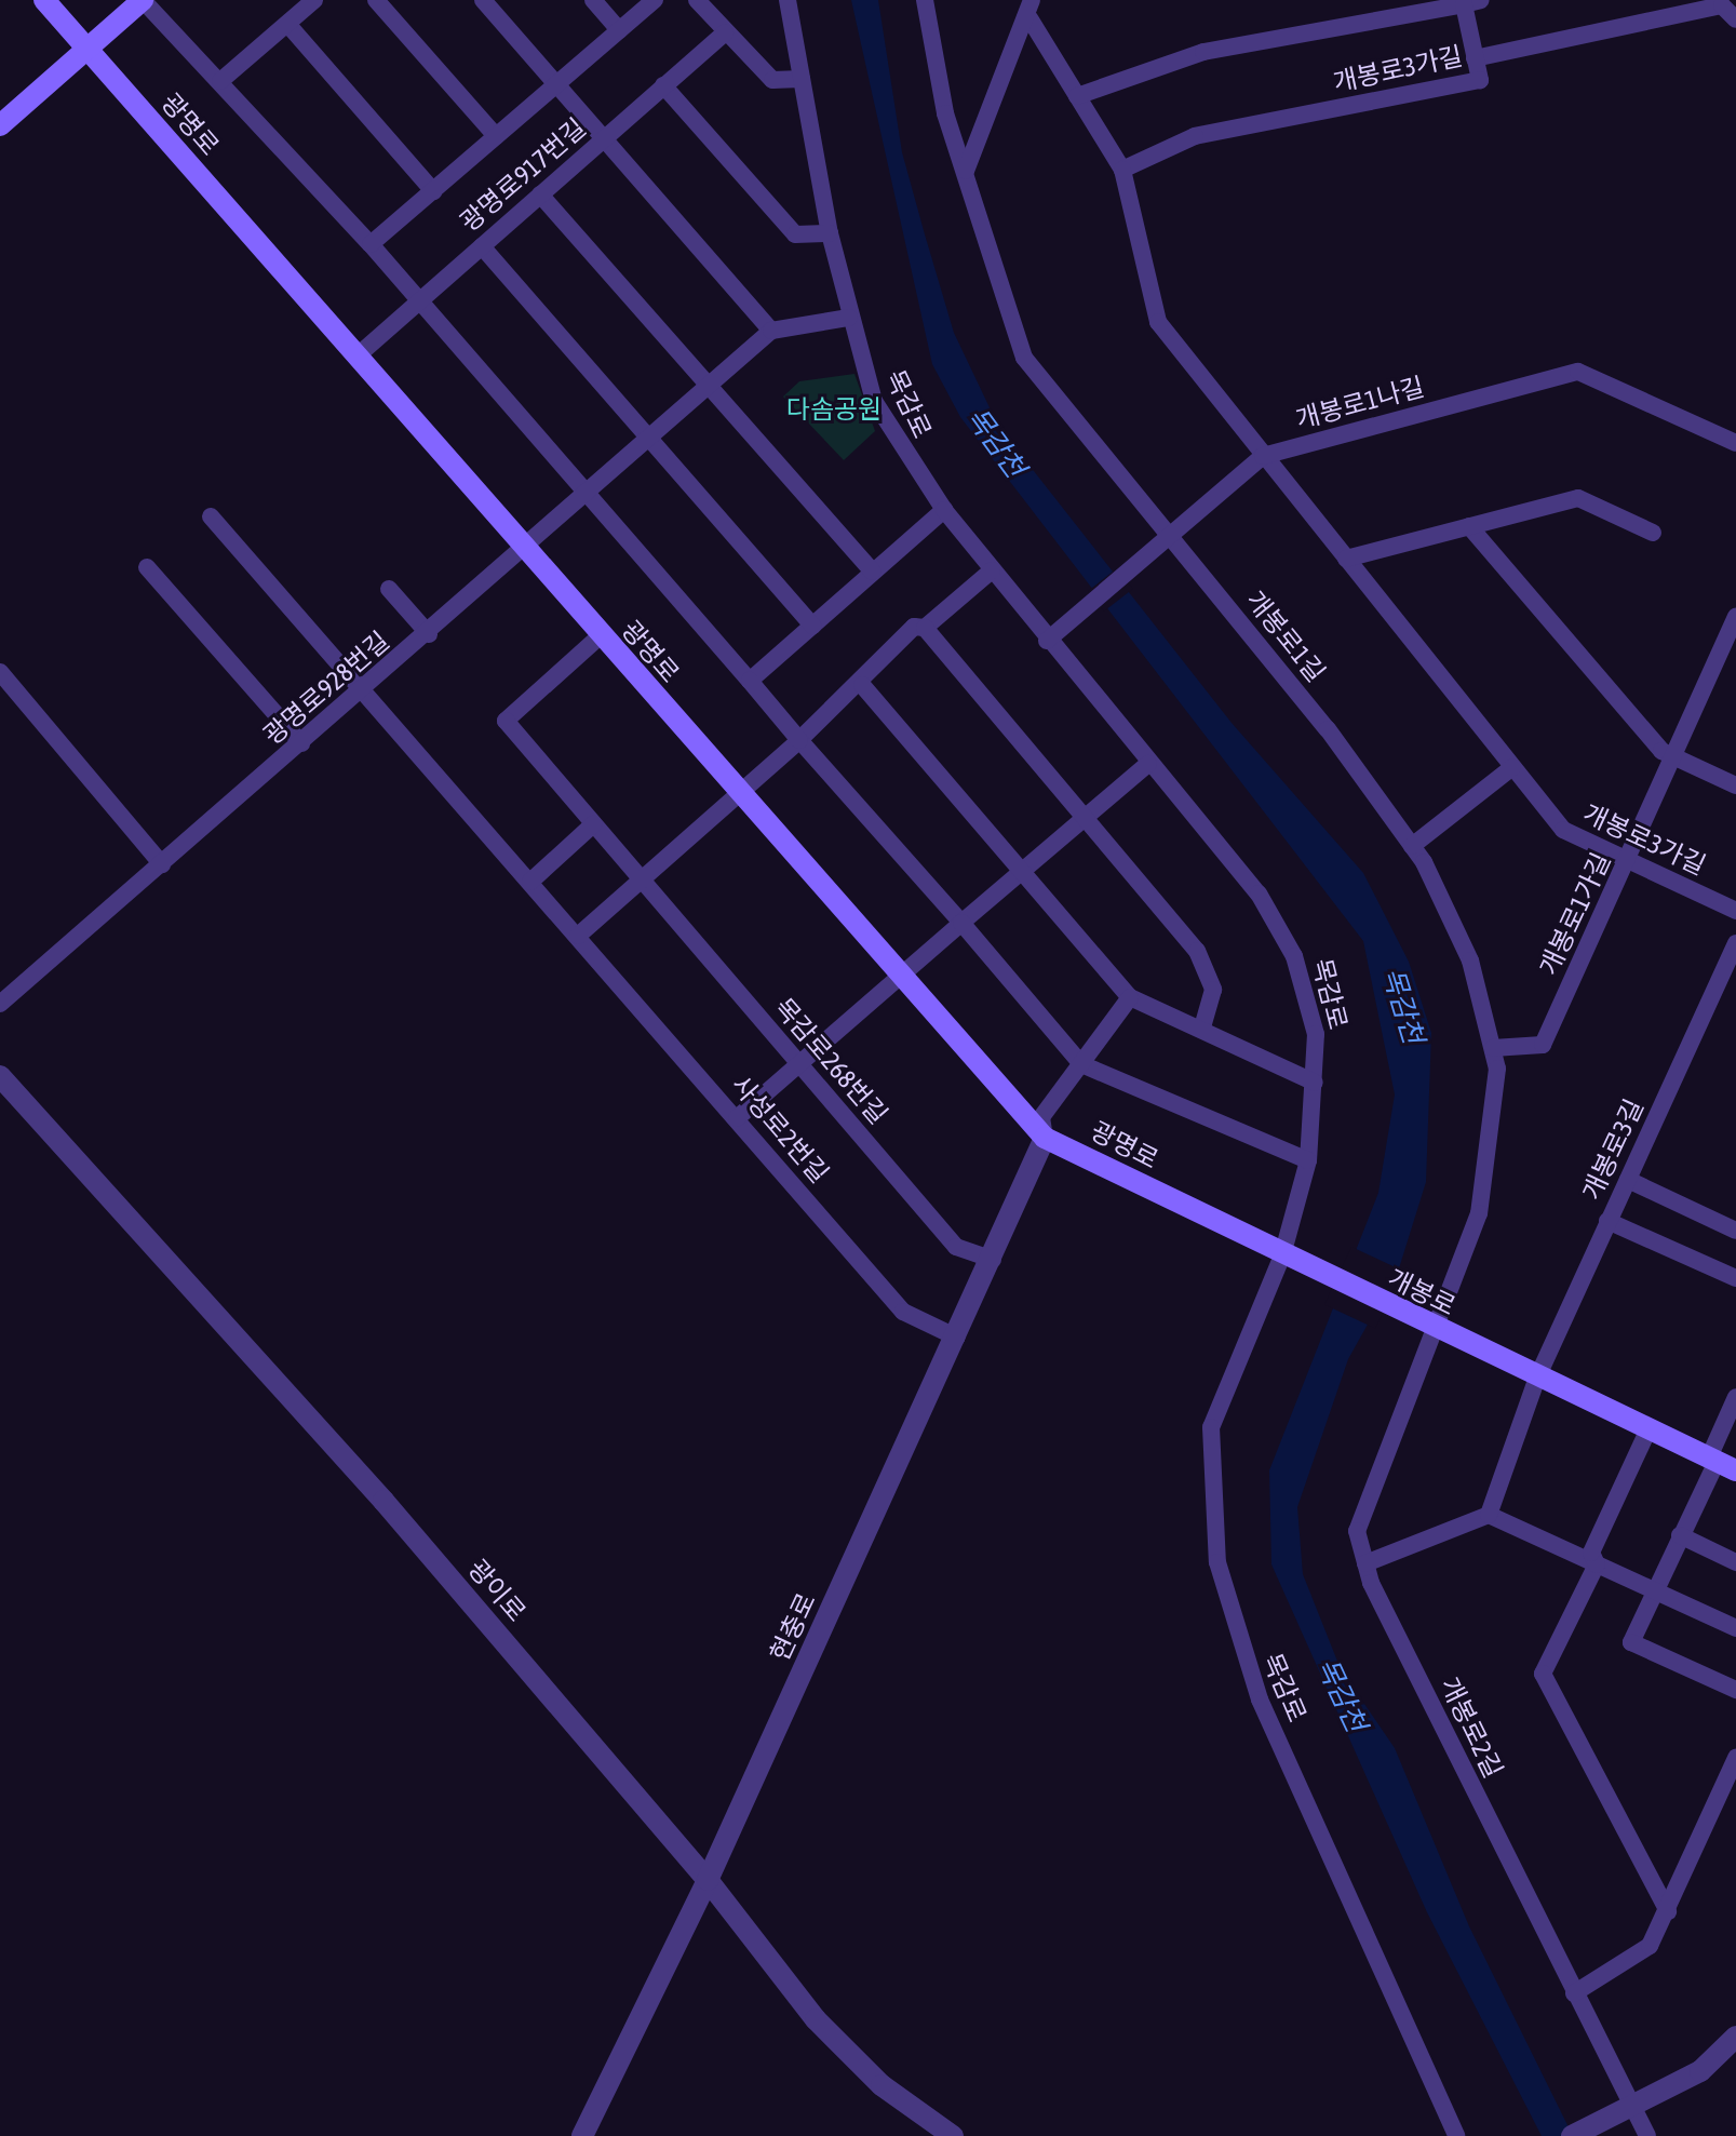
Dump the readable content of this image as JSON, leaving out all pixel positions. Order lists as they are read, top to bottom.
{
  "streets": {
    "main road": ["광명로", "개봉로"],
    "street": [
      "개봉로3가길",
      "광명로917번길",
      "개봉로1나길",
      "목감로",
      "개봉로1길",
      "광명로928번길",
      "개봉로1가길",
      "목감로268번길",
      "사성로2번길",
      "개봉로3길",
      "광이로",
      "현충로",
      "개봉로2길"
    ]
  },
  "crossings": [
    ["개봉로3가길", "개봉로1나길"],
    ["개봉로3가길", "개봉로1가길"],
    ["광명로", "광명로917번길"],
    ["광명로", "목감로"],
    ["광명로", "광명로928번길"],
    ["광명로", "목감로268번길"],
    ["광명로", "개봉로"],
    ["광명로", "현충로"],
    ["개봉로1나길", "목감로"],
    ["개봉로1나길", "개봉로1길"],
    ["목감로", "개봉로"],
    ["개봉로1길", "개봉로1가길"],
    ["개봉로1길", "개봉로"],
    ["개봉로1길", "개봉로2길"],
    ["광명로928번길", "사성로2번길"],
    ["목감로268번길", "현충로"],
    ["사성로2번길", "현충로"],
    ["개봉로3길", "개봉로"],
    ["개봉로", "개봉로2길"],
    ["광이로", "현충로"]
  ],
  "water": ["목감천"],
  "parks": ["다솜공원"]
}
